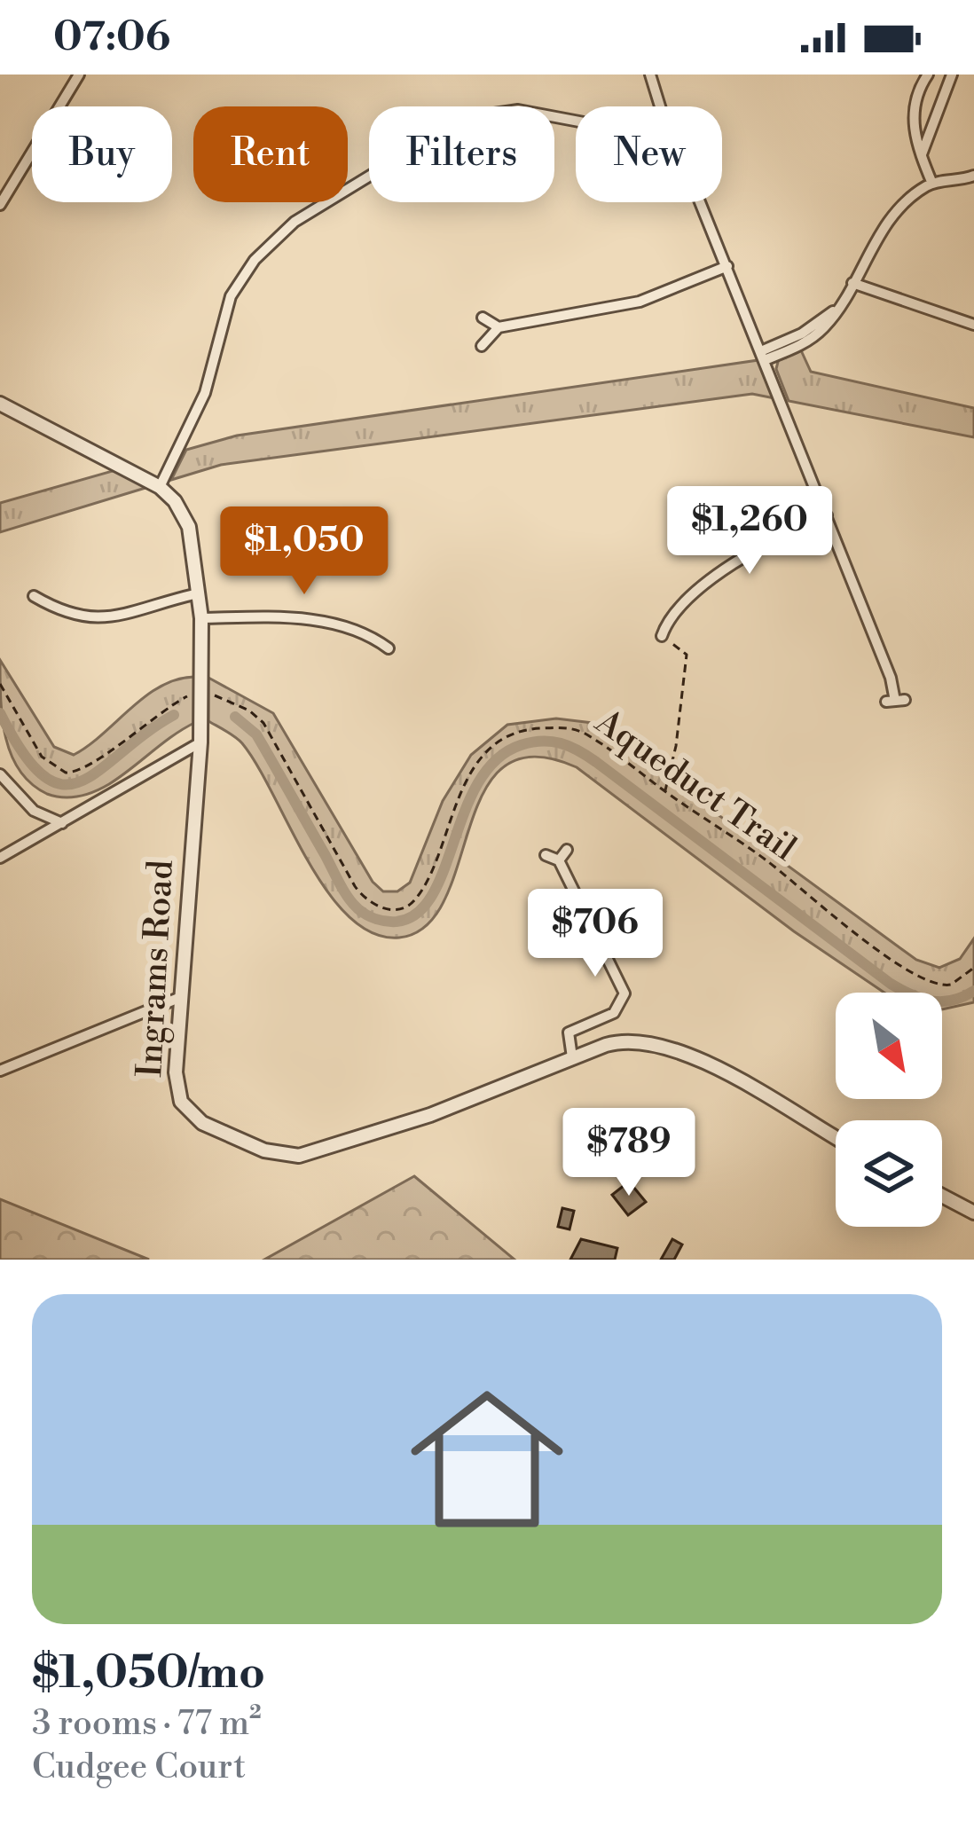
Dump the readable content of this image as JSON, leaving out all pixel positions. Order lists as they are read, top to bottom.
{
  "streets": {
    "street": ["Ingrams Road"],
    "path": ["Aqueduct Trail"]
  },
  "crossings": [
    ["Aqueduct Trail", "Ingrams Road"]
  ],
  "north": "bottom right",
  "page": {
    "status": "07:06",
    "chip": [
      "Buy",
      "Rent",
      "Filters",
      "New"
    ],
    "price": [
      "$1,260",
      "$1,050",
      "$706",
      "$789"
    ],
    "list": [
      {
        "name": "$1,050/mo",
        "note": "3 rooms · 77 m² · Cudgee Court"
      }
    ]
  }
}
